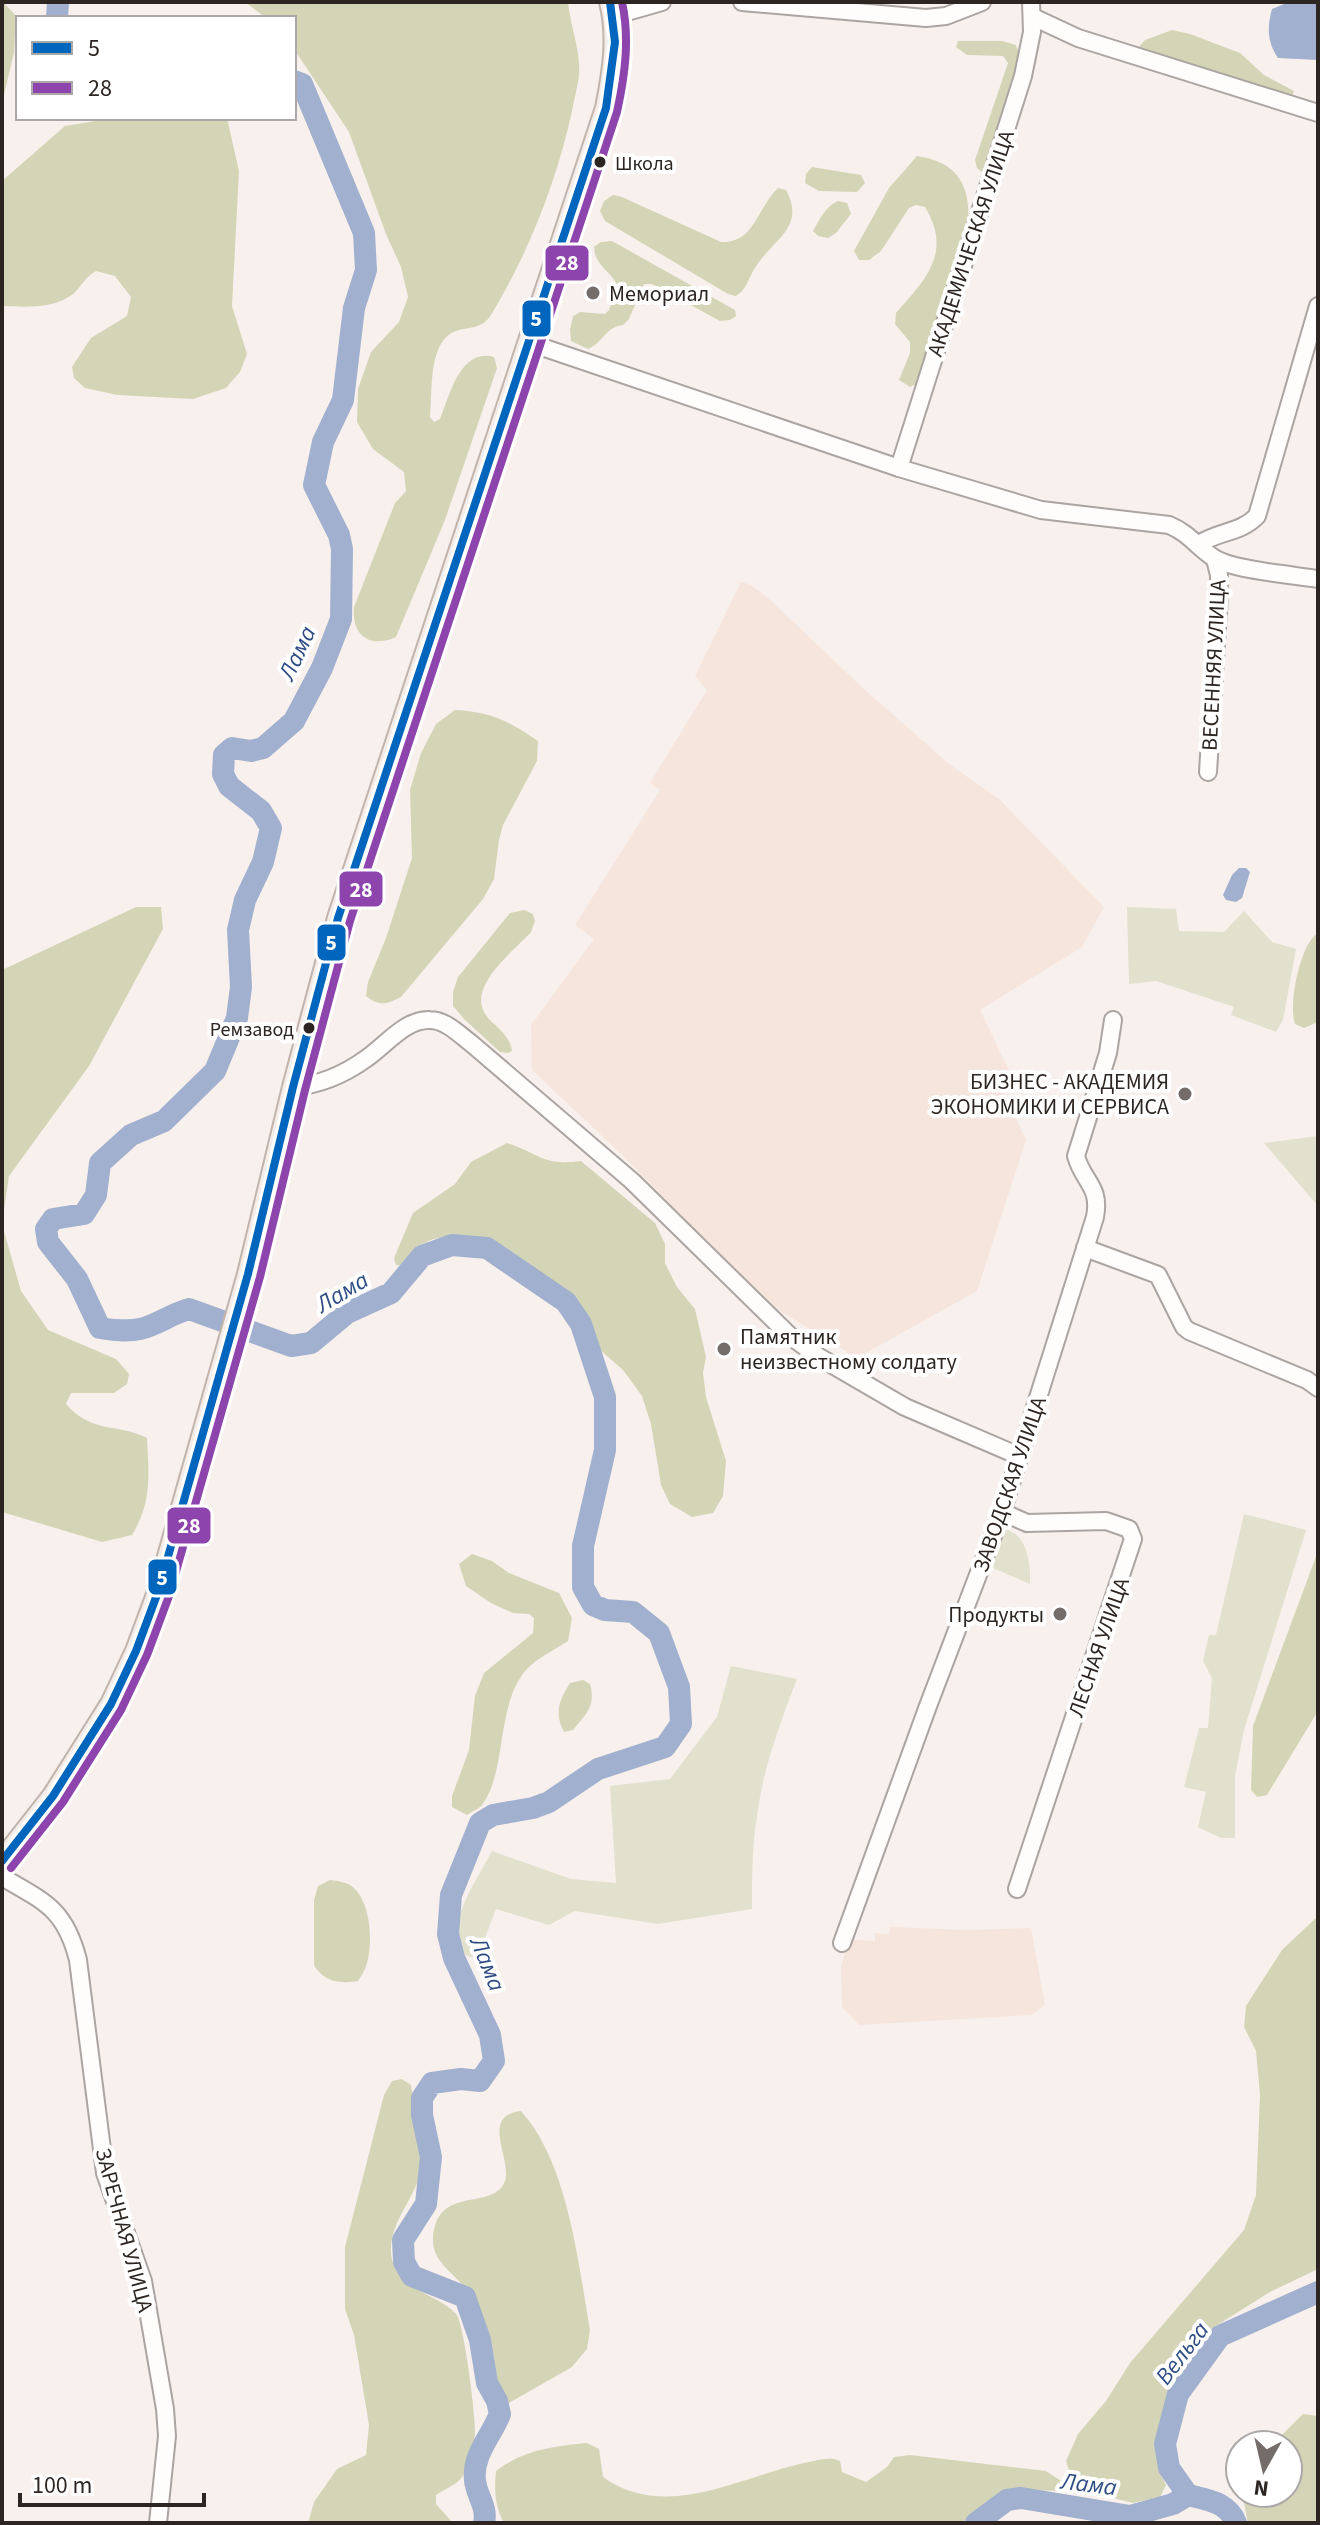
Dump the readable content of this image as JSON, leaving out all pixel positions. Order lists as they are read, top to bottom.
{
  "streets": {
    "street": [
      "АКАДЕМИЧЕСКАЯ УЛИЦА",
      "ВЕСЕННЯЯ УЛИЦА",
      "ЗАВОДСКАЯ УЛИЦА",
      "ЛЕСНАЯ УЛИЦА",
      "ЗАРЕЧНАЯ УЛИЦА"
    ]
  },
  "crossings": [
    ["ЗАВОДСКАЯ УЛИЦА", "ЛЕСНАЯ УЛИЦА"]
  ],
  "water": ["Лама", "Вельга"],
  "places": [
    "Школа",
    "Мемориал",
    "Ремзавод",
    "БИЗНЕС - АКАДЕМИЯ ЭКОНОМИКИ И СЕРВИСА",
    "Памятник неизвестному солдату",
    "Продукты"
  ],
  "lines": ["transit line 5", "transit line 28"],
  "legend": ["5", "28"],
  "scale_bar": "100 m",
  "north": "bottom"
}
